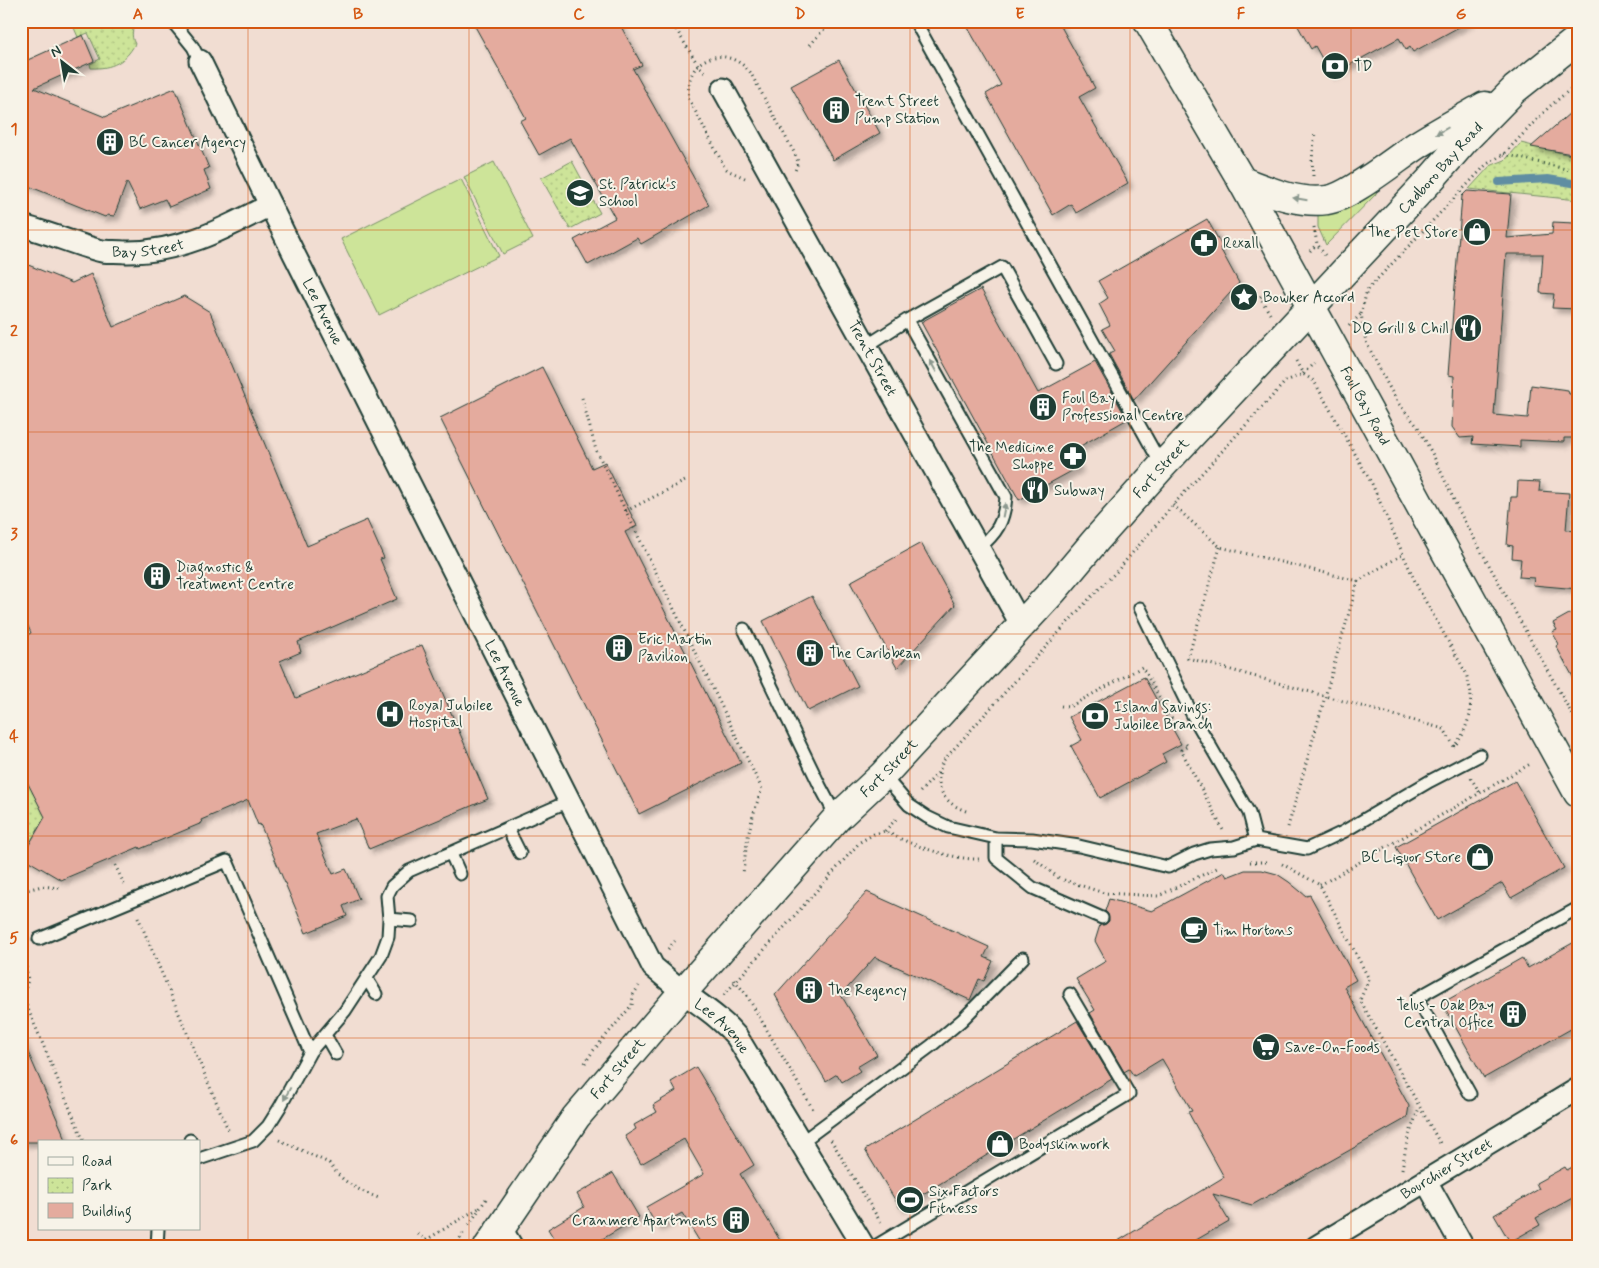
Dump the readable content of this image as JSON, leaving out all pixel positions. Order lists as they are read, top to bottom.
{
  "streets": {
    "main road": ["Cadboro Bay Road", "Foul Bay Road", "Fort Street"],
    "street": [
      "Bay Street",
      "Lee Avenue",
      "Trent Street",
      "Bourchier Street"
    ]
  },
  "crossings": [
    ["Cadboro Bay Road", "Foul Bay Road"],
    ["Cadboro Bay Road", "Fort Street"],
    ["Bay Street", "Lee Avenue"],
    ["Lee Avenue", "Fort Street"],
    ["Trent Street", "Fort Street"],
    ["Foul Bay Road", "Fort Street"]
  ],
  "places": {
    "bank": ["TD", "Island Savings: Jubilee Branch"],
    "building": [
      "Trent Street Pump Station",
      "BC Cancer Agency",
      "Foul Bay Professional Centre",
      "Diagnostic & Treatment Centre",
      "Eric Martin Pavilion",
      "The Caribbean",
      "The Regency",
      "Telus - Oak Bay Central Office",
      "Cranmere Apartments"
    ],
    "school or university": ["St. Patrick's School"],
    "shop": ["The Pet Store", "BC Liquor Store", "Bodyskinwork"],
    "pharmacy": ["Rexall", "The Medicine Shoppe"],
    "place": ["Bowker Accord"],
    "restaurant": ["DQ Grill & Chill", "Subway"],
    "hospital": ["Royal Jubilee Hospital"],
    "cafe": ["Tim Hortons"],
    "supermarket": ["Save-On-Foods"],
    "sports": ["Six Factors Fitness"]
  },
  "legend": ["Road", "Park", "Building"],
  "north": "top left",
  "grid": {
    "columns": [
      "A",
      "B",
      "C",
      "D",
      "E",
      "F",
      "G"
    ],
    "rows": [
      "1",
      "2",
      "3",
      "4",
      "5",
      "6"
    ]
  }
}
